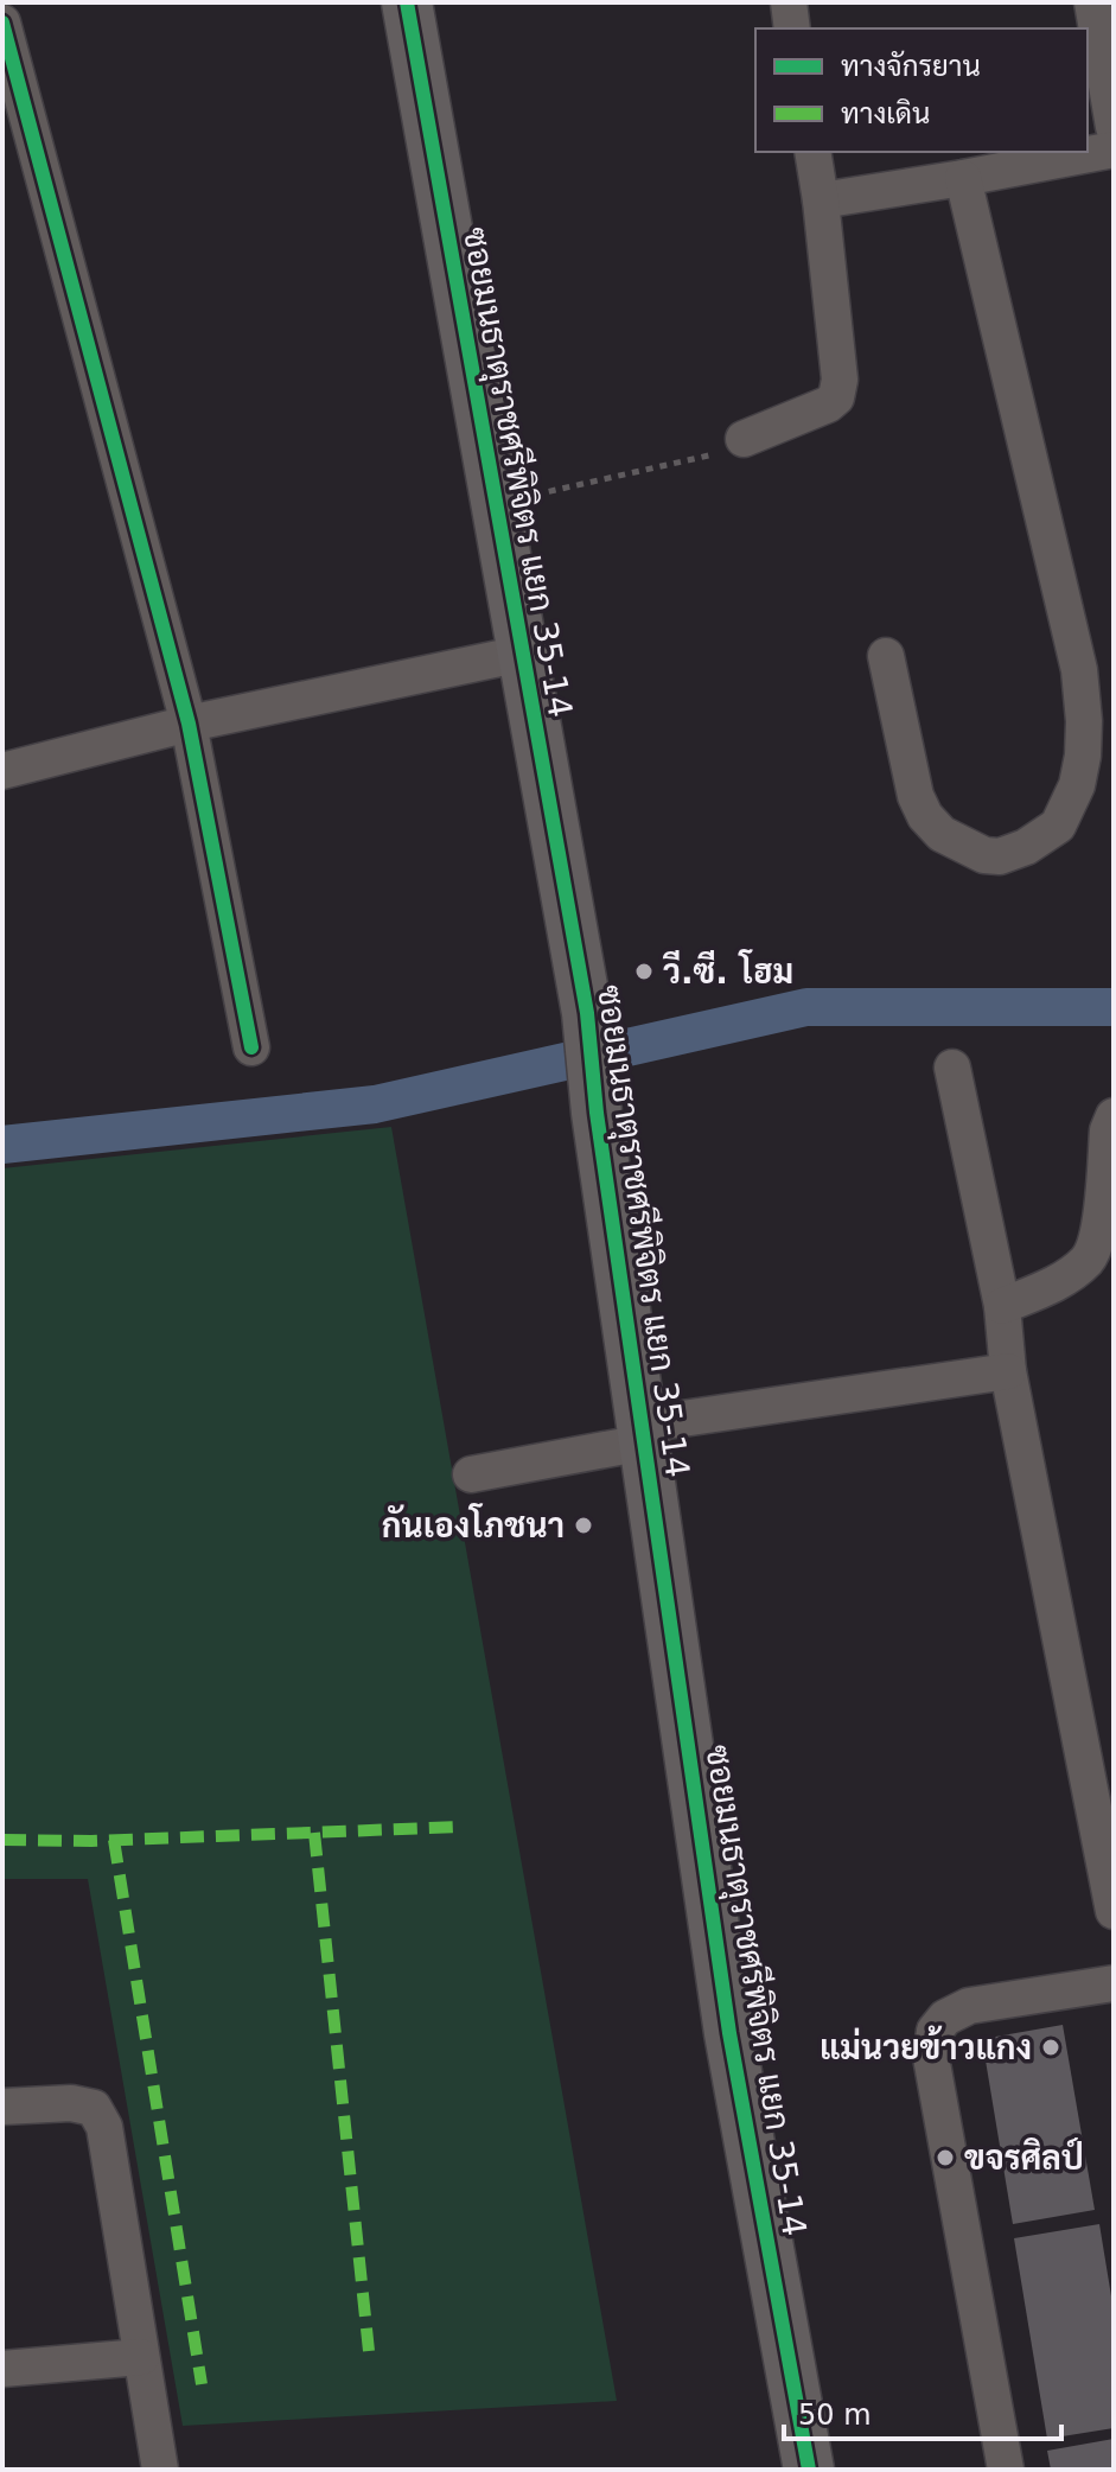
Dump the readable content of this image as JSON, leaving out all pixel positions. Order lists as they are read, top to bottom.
{
  "streets": {
    "street": ["ซอยมนธาตุราชศรีพิจิตร แยก 35-14"]
  },
  "places": [
    "วี.ซี. โฮม",
    "กันเองโภชนา",
    "แม่นวยข้าวแกง",
    "ขจรศิลป์"
  ],
  "legend": ["ทางจักรยาน", "ทางเดิน"],
  "scale_bar": "50 m"
}
